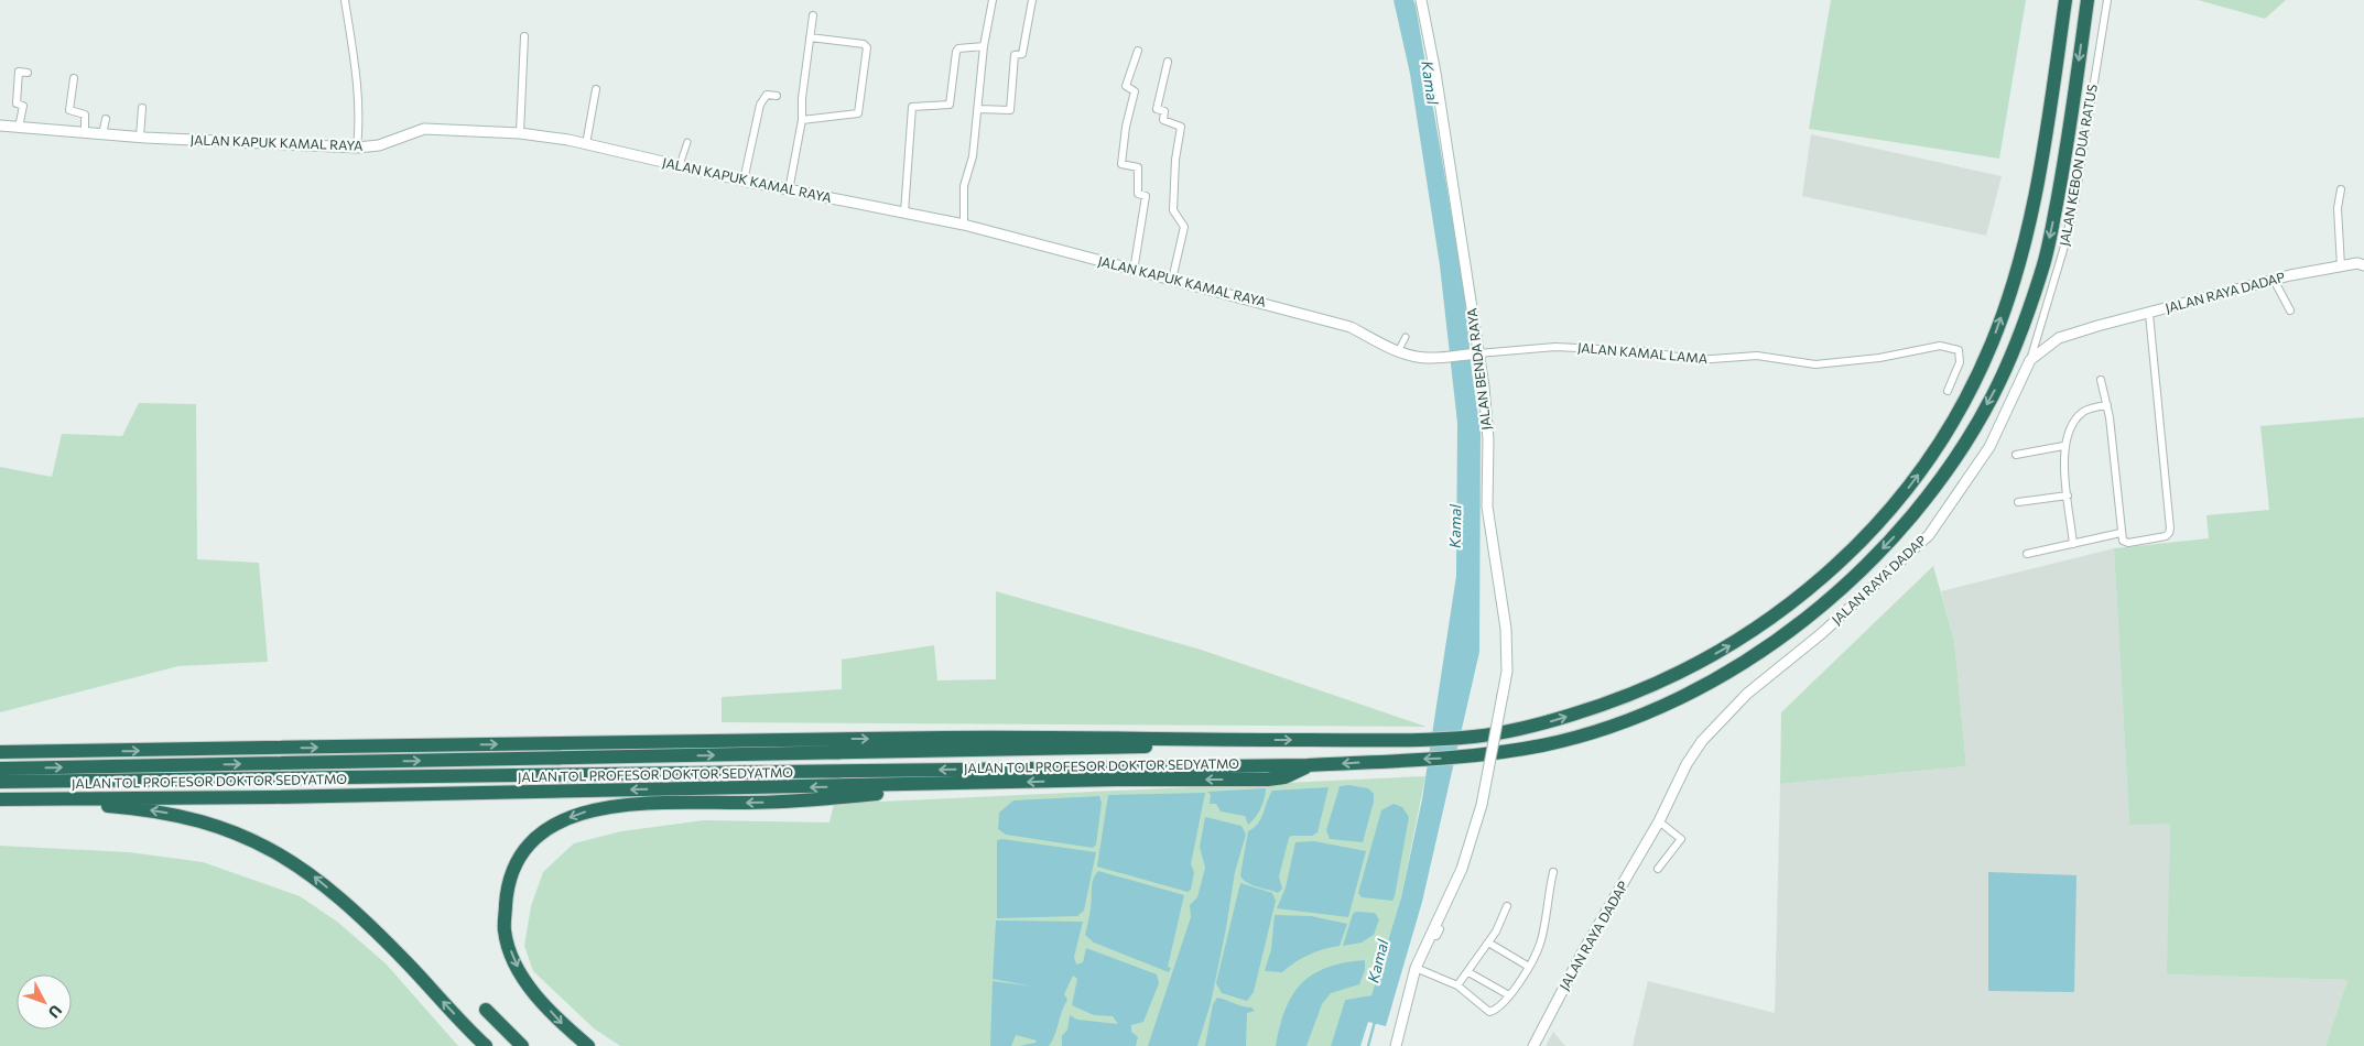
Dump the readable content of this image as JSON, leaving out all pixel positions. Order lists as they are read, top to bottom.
{
  "streets": {
    "highway": ["JALAN TOL PROFESOR DOKTOR SEDYATMO"],
    "main road": ["JALAN KAPUK KAMAL RAYA", "JALAN RAYA DADAP", "JALAN BENDA RAYA"],
    "street": ["JALAN KEBON DUA RATUS", "JALAN KAMAL LAMA"]
  },
  "crossings": [
    ["JALAN KAPUK KAMAL RAYA", "JALAN KAMAL LAMA"],
    ["JALAN KAPUK KAMAL RAYA", "JALAN BENDA RAYA"],
    ["JALAN KEBON DUA RATUS", "JALAN RAYA DADAP"],
    ["JALAN KAMAL LAMA", "JALAN BENDA RAYA"]
  ],
  "water": ["Kamal"],
  "north": "bottom right"
}
